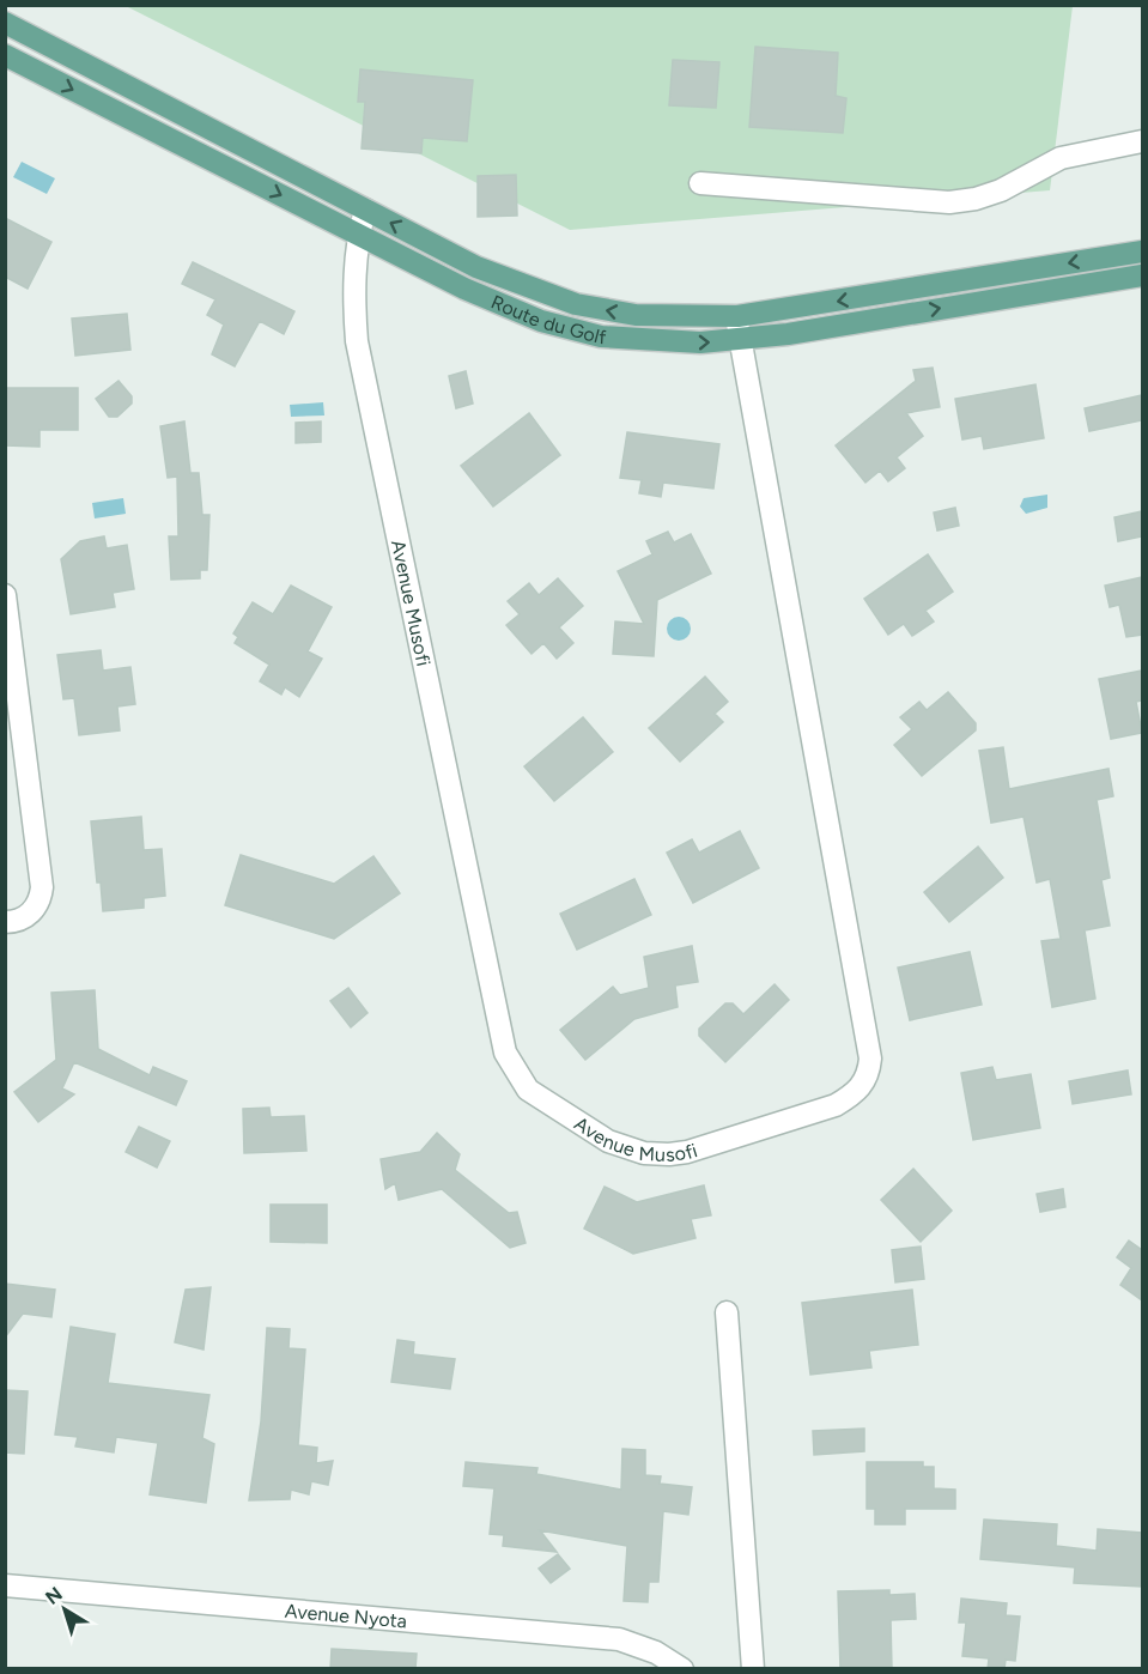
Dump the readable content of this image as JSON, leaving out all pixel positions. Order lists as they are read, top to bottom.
{
  "streets": {
    "main road": ["Route du Golf"],
    "street": ["Avenue Musofi", "Avenue Nyota"]
  },
  "crossings": [
    ["Route du Golf", "Avenue Musofi"]
  ],
  "north": "top left"
}
